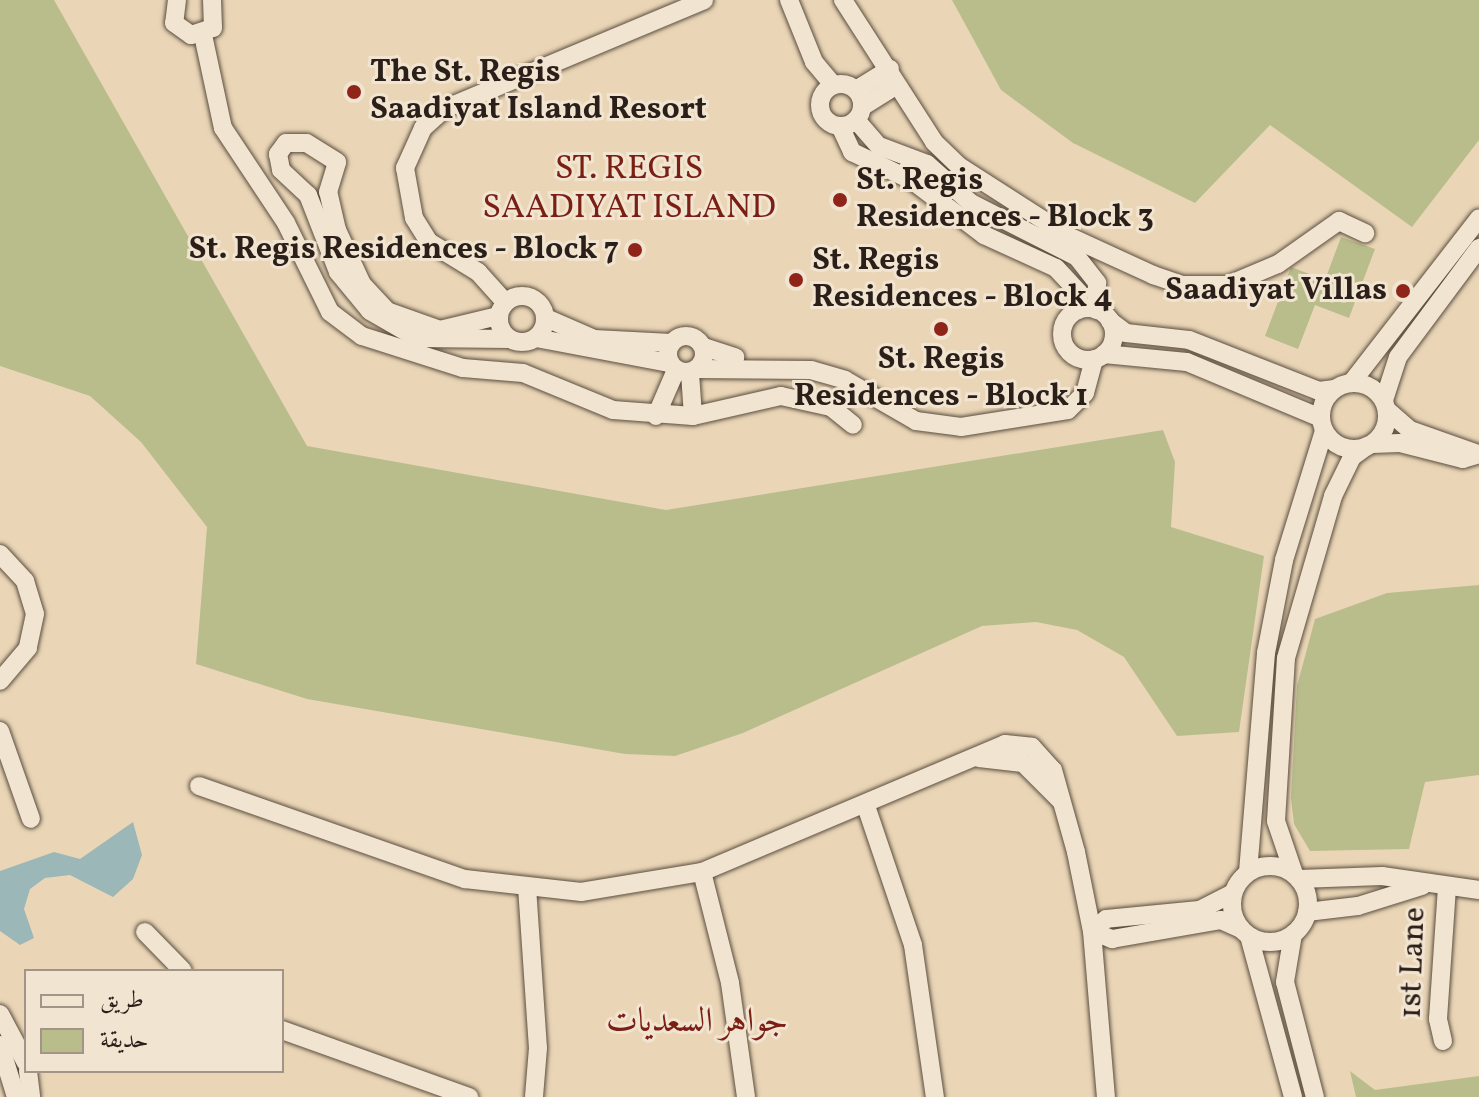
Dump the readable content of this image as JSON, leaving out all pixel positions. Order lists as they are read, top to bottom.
{
  "streets": {
    "street": ["1st Lane"]
  },
  "districts": ["ST. REGIS SAADIYAT ISLAND", "جواهر السعديات"],
  "places": [
    "The St. Regis Saadiyat Island Resort",
    "St. Regis Residences - Block 3",
    "St. Regis Residences - Block 7",
    "St. Regis Residences - Block 4",
    "Saadiyat Villas",
    "St. Regis Residences - Block 1"
  ],
  "legend": ["طريق", "حديقة"]
}
